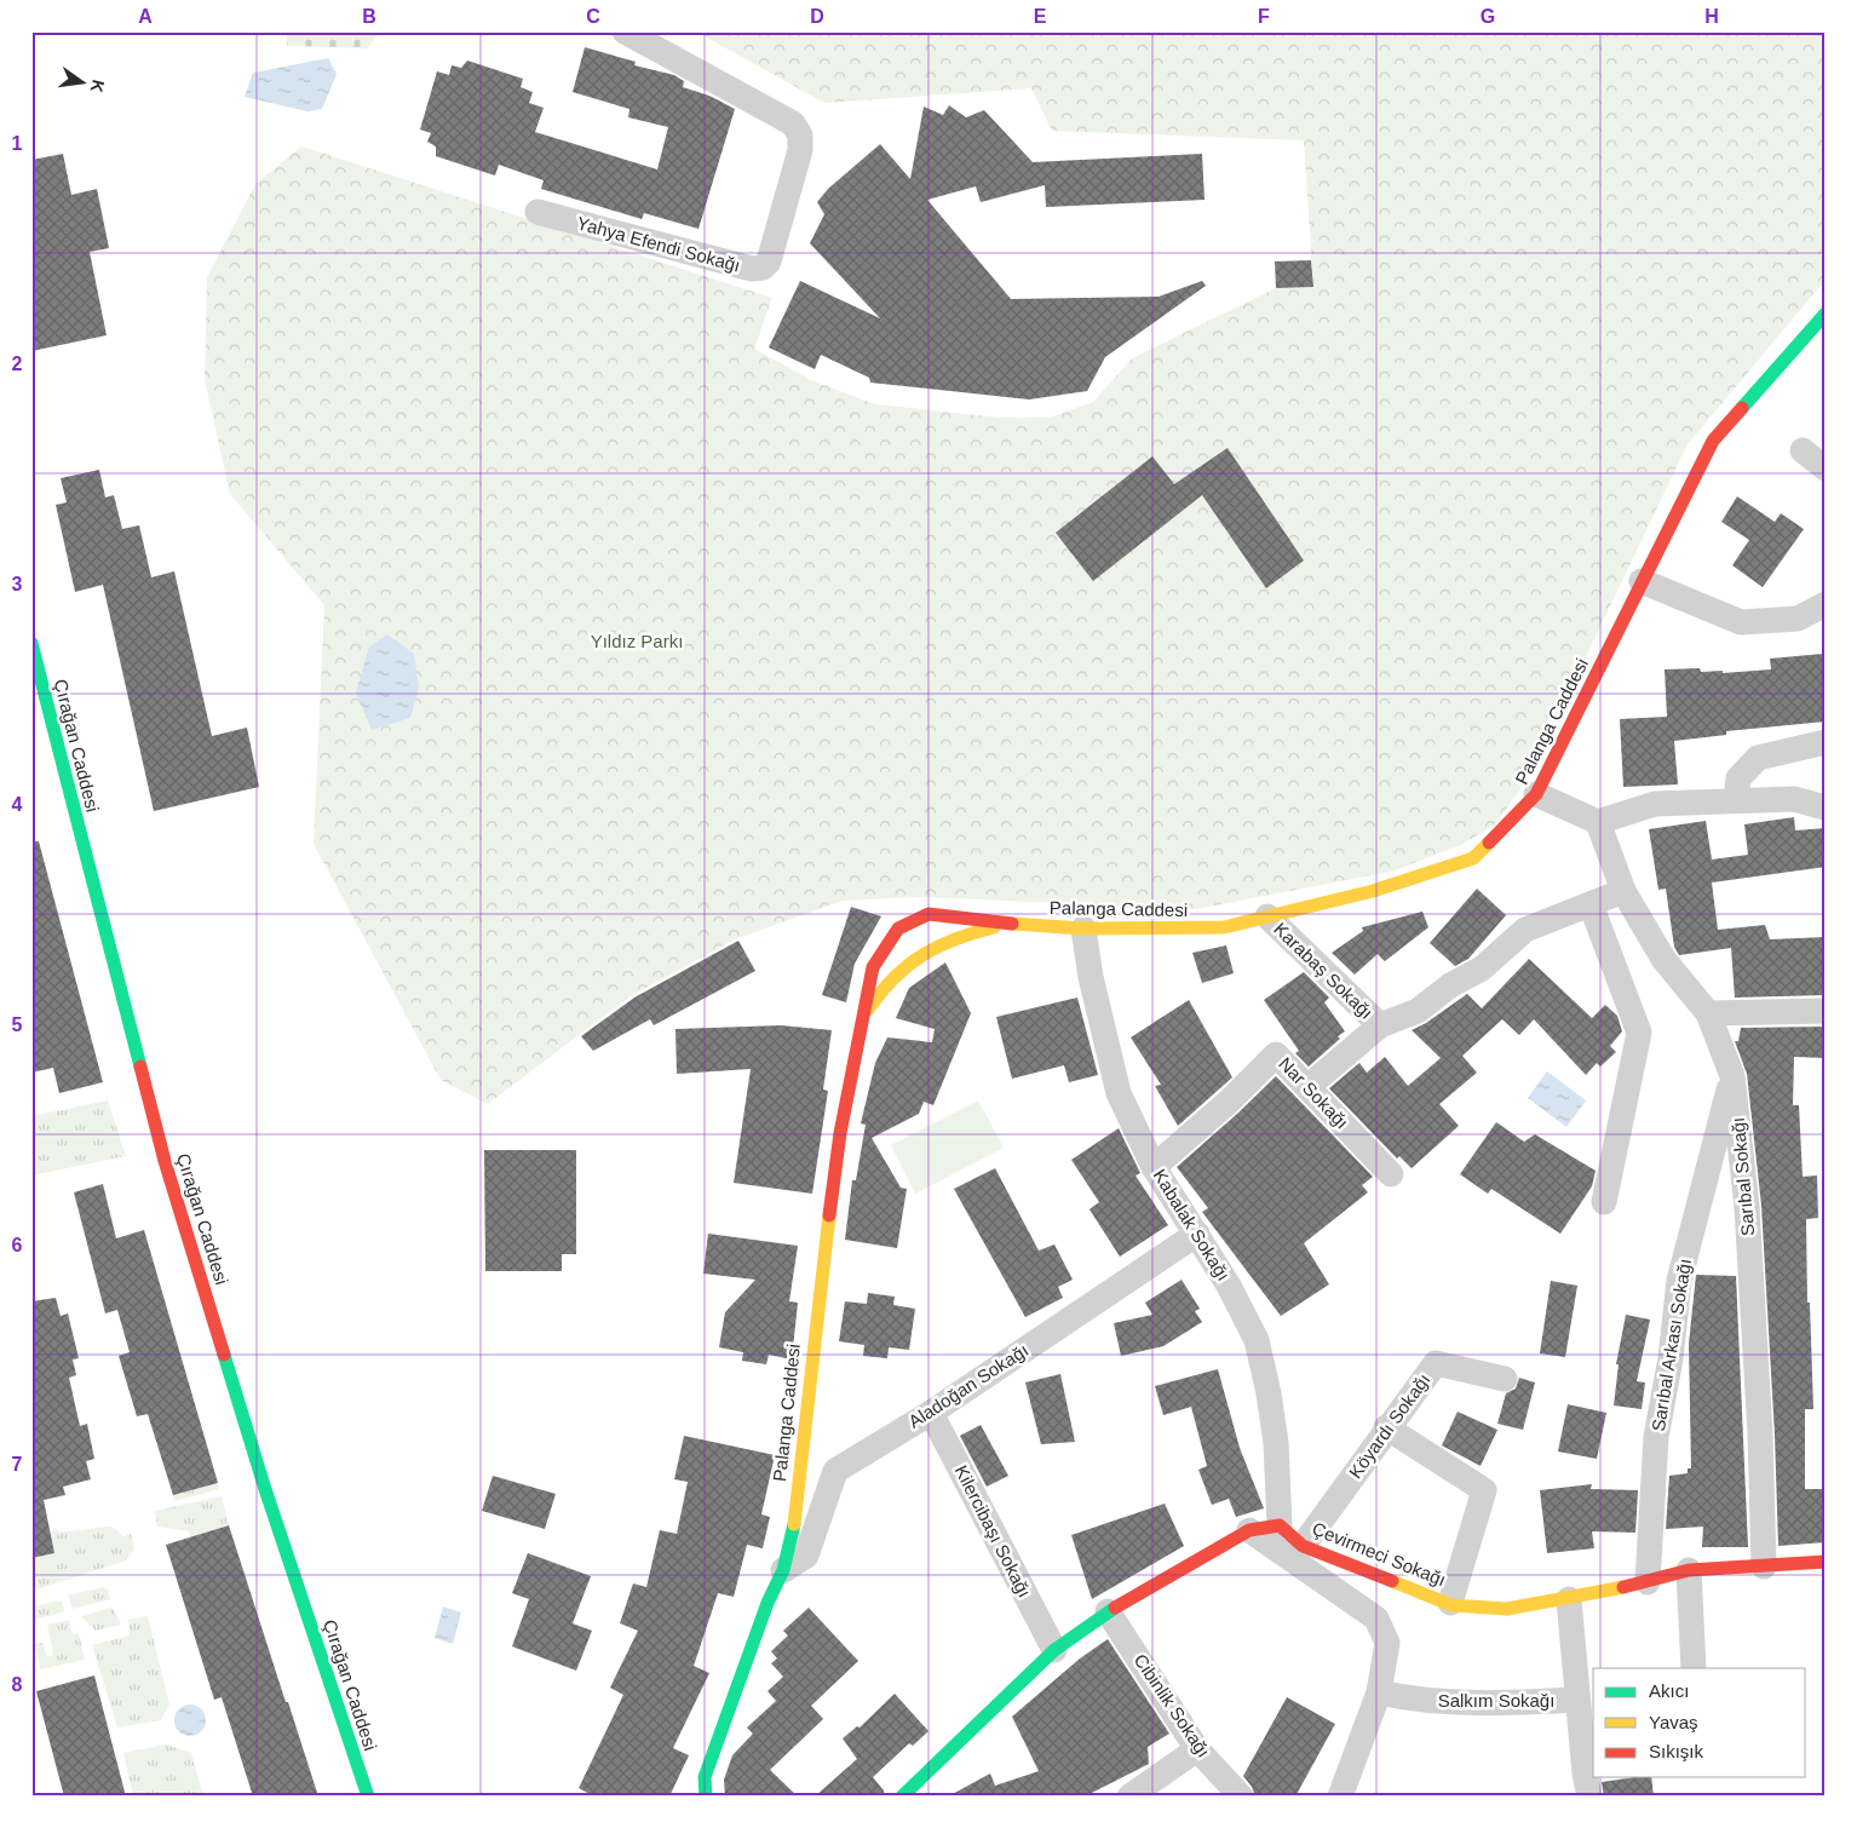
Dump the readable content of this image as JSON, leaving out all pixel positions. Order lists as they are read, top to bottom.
{
  "streets": {
    "main road": ["Palanga Caddesi", "Çırağan Caddesi", "Çevirmeci Sokağı"],
    "street": [
      "Yahya Efendi Sokağı",
      "Karabaş Sokağı",
      "Nar Sokağı",
      "Sarıbal Sokağı",
      "Kabalak Sokağı",
      "Sarıbal Arkası Sokağı",
      "Aladoğan Sokağı",
      "Köyardı Sokağı",
      "Kilercibaşı Sokağı",
      "Salkım Sokağı",
      "Cibinlik Sokağı"
    ]
  },
  "crossings": [
    ["Palanga Caddesi", "Karabaş Sokağı"],
    ["Palanga Caddesi", "Kabalak Sokağı"],
    ["Palanga Caddesi", "Aladoğan Sokağı"],
    ["Nar Sokağı", "Kabalak Sokağı"],
    ["Sarıbal Sokağı", "Sarıbal Arkası Sokağı"],
    ["Sarıbal Sokağı", "Çevirmeci Sokağı"],
    ["Kabalak Sokağı", "Aladoğan Sokağı"],
    ["Kabalak Sokağı", "Çevirmeci Sokağı"],
    ["Sarıbal Arkası Sokağı", "Çevirmeci Sokağı"],
    ["Aladoğan Sokağı", "Kilercibaşı Sokağı"],
    ["Köyardı Sokağı", "Çevirmeci Sokağı"]
  ],
  "parks": ["Yıldız Parkı"],
  "legend": ["Akıcı", "Yavaş", "Sıkışık"],
  "north": "right",
  "grid": {
    "columns": [
      "A",
      "B",
      "C",
      "D",
      "E",
      "F",
      "G",
      "H"
    ],
    "rows": [
      "1",
      "2",
      "3",
      "4",
      "5",
      "6",
      "7",
      "8"
    ]
  }
}
